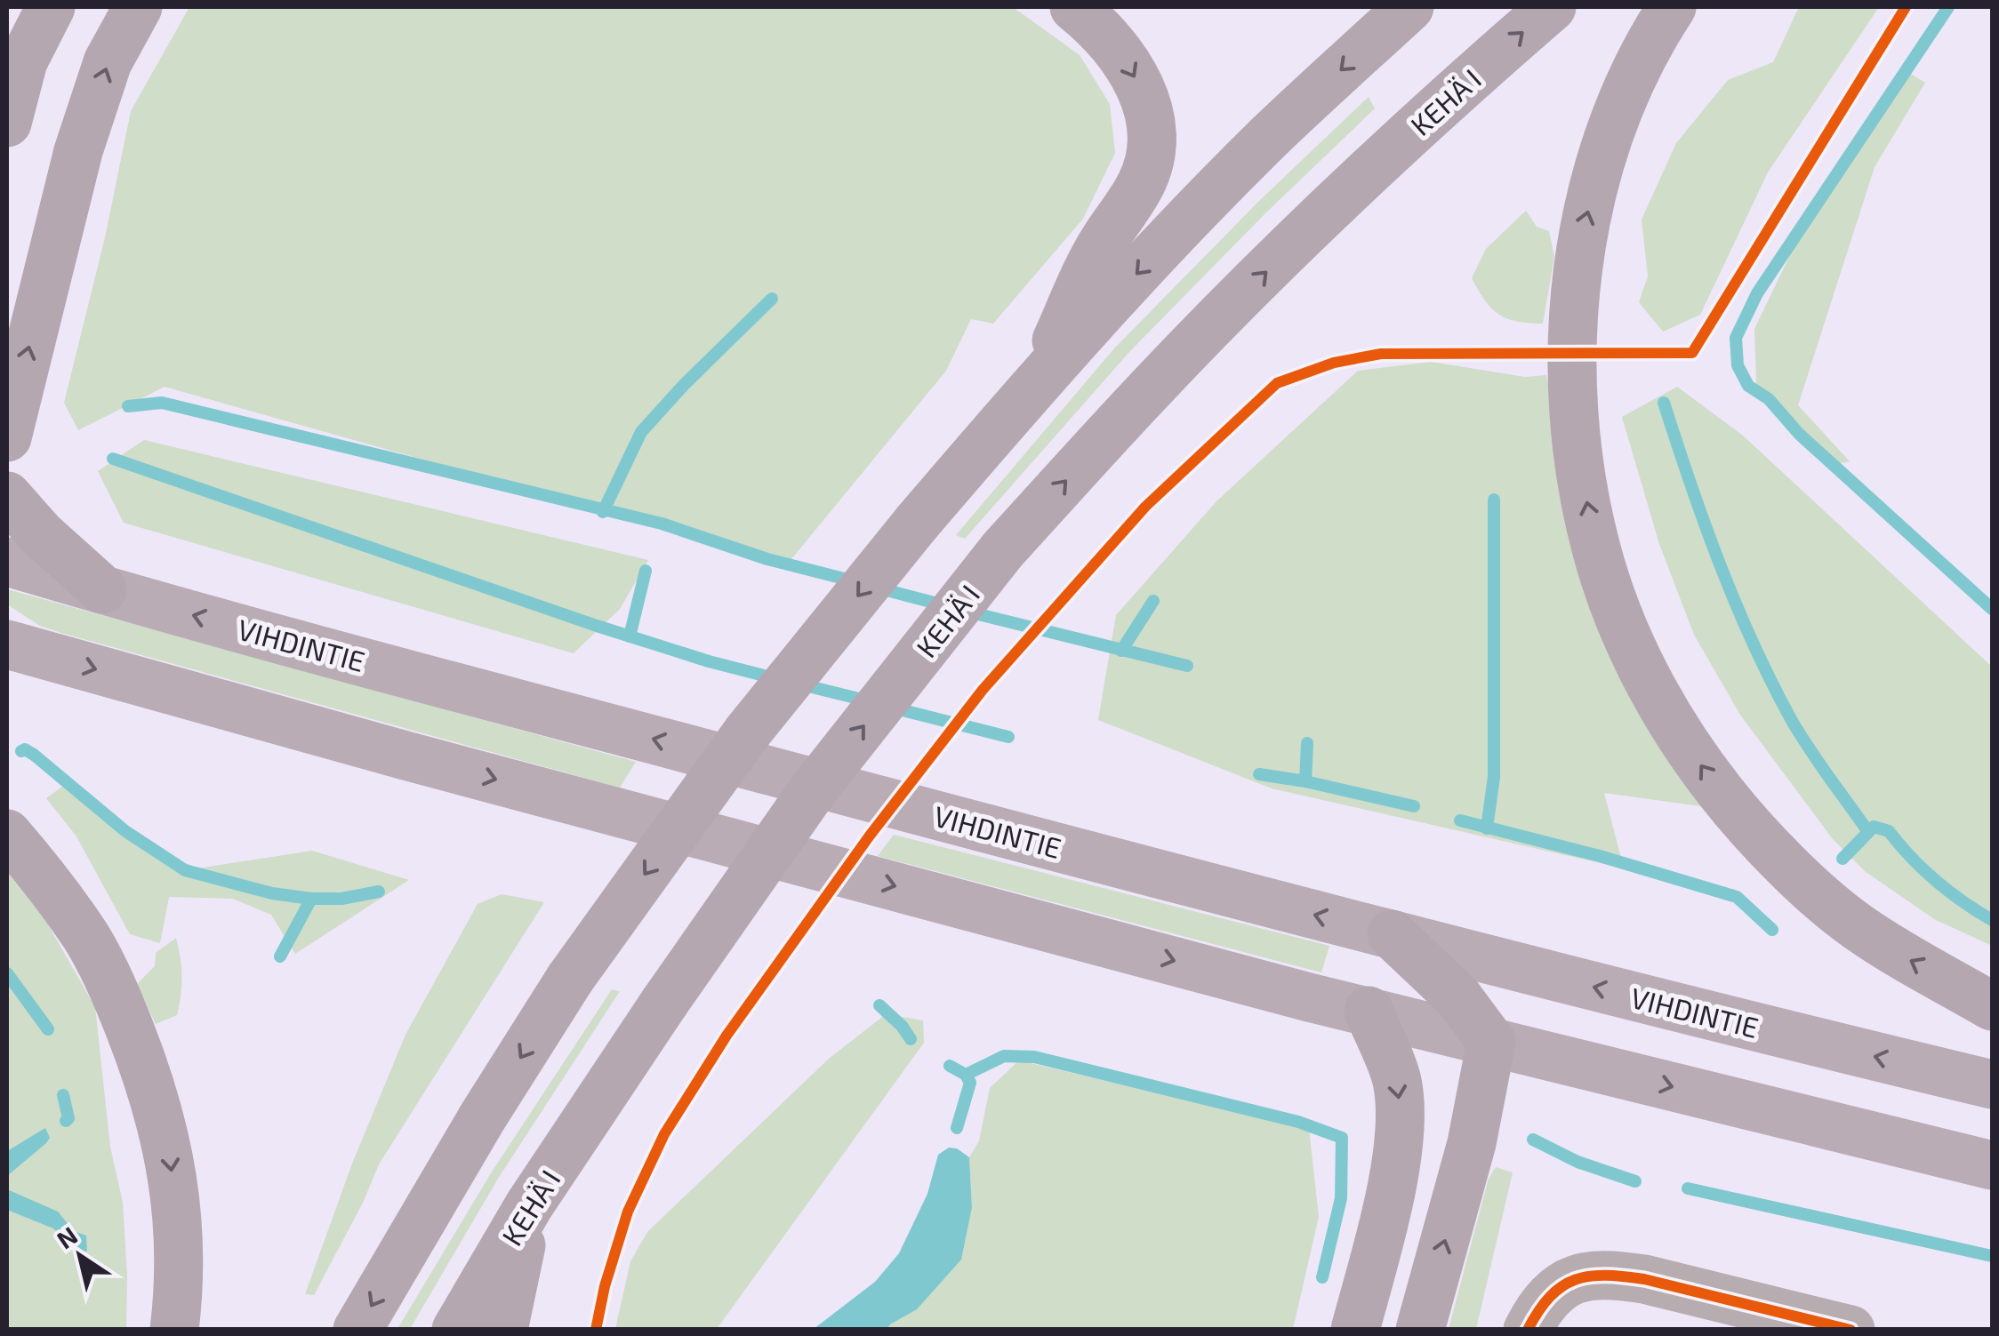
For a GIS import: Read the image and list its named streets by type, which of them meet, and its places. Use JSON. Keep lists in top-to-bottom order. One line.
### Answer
{"streets":{"highway":["KEHÄ I"],"main road":["VIHDINTIE"]},"north":"top left"}
